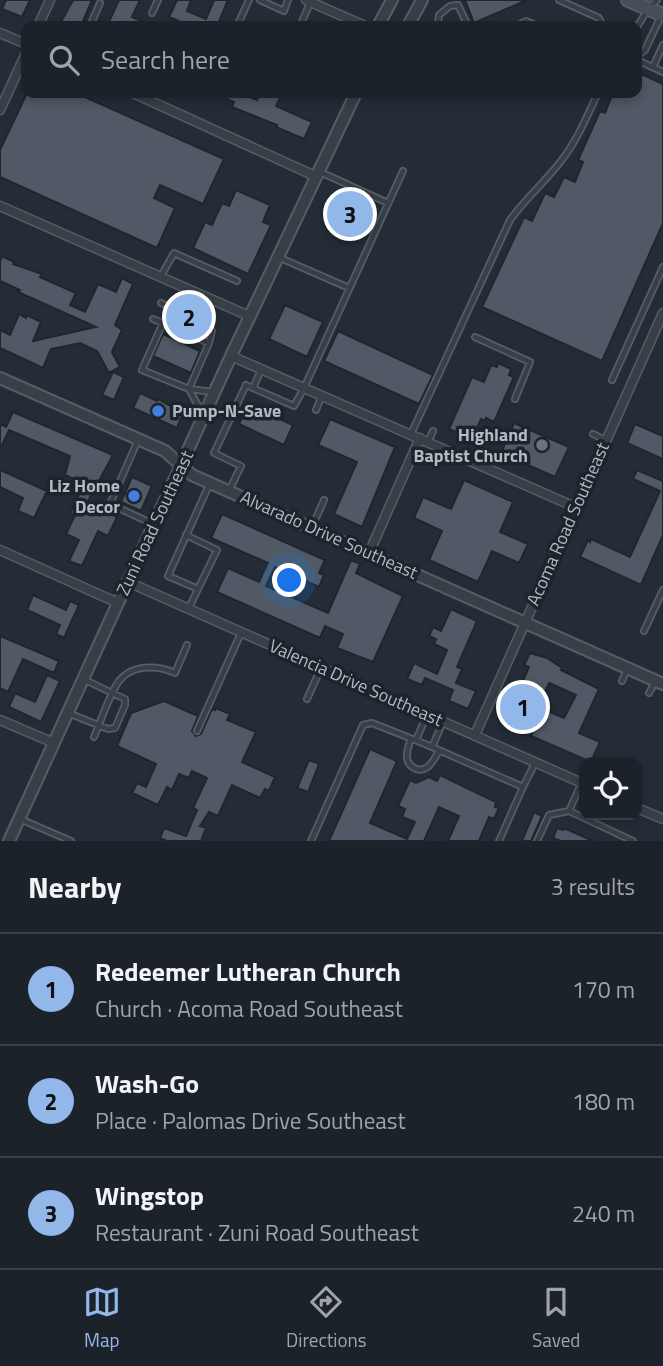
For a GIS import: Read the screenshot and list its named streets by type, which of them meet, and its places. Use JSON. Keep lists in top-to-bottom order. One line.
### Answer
{"streets":{"street":["Zuni Road Southeast","Acoma Road Southeast","Alvarado Drive Southeast","Valencia Drive Southeast"]},"crossings":[["Zuni Road Southeast","Alvarado Drive Southeast"],["Zuni Road Southeast","Valencia Drive Southeast"],["Acoma Road Southeast","Alvarado Drive Southeast"],["Acoma Road Southeast","Valencia Drive Southeast"]],"places":["Pump-N-Save","Highland Baptist Church","Liz Home Decor"],"page":{"search":"Search here","pins":["3","2","1"],"heading":["Nearby","3 results"],"list":[{"mark":"1","name":"Redeemer Lutheran Church","note":"Church · Acoma Road Southeast","value":"170 m"},{"mark":"2","name":"Wash-Go","note":"Place · Palomas Drive Southeast","value":"180 m"},{"mark":"3","name":"Wingstop","note":"Restaurant · Zuni Road Southeast","value":"240 m"}],"nav":["Map","Directions","Saved"]}}
